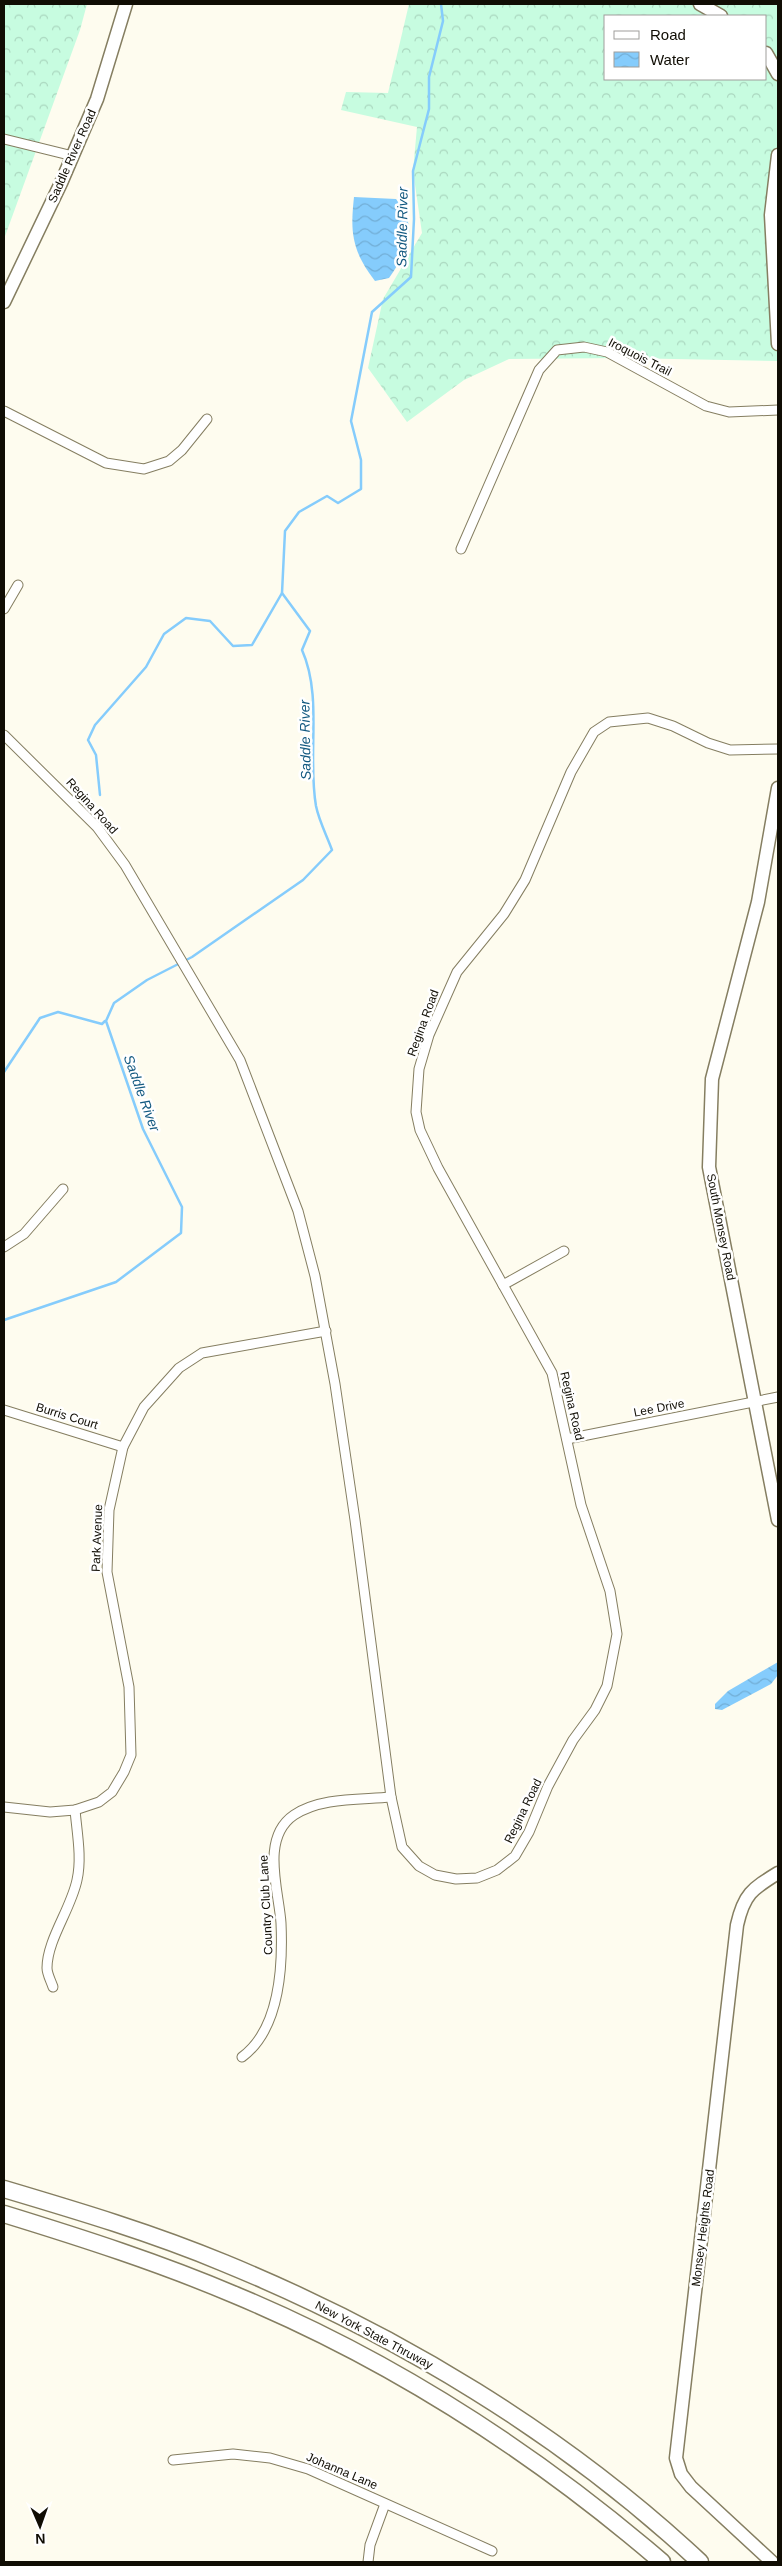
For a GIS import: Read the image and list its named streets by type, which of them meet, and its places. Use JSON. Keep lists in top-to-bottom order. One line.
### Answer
{"streets":{"highway":["New York State Thruway"],"street":["Saddle River Road","Iroquois Trail","Regina Road","South Monsey Road","Lee Drive","Burris Court","Park Avenue","Country Club Lane","Monsey Heights Road","Johanna Lane"]},"crossings":[["Regina Road","Lee Drive"],["Regina Road","Park Avenue"],["Regina Road","Country Club Lane"],["South Monsey Road","Lee Drive"],["Burris Court","Park Avenue"]],"water":["Saddle River"],"legend":["Road","Water"],"north":"bottom"}
